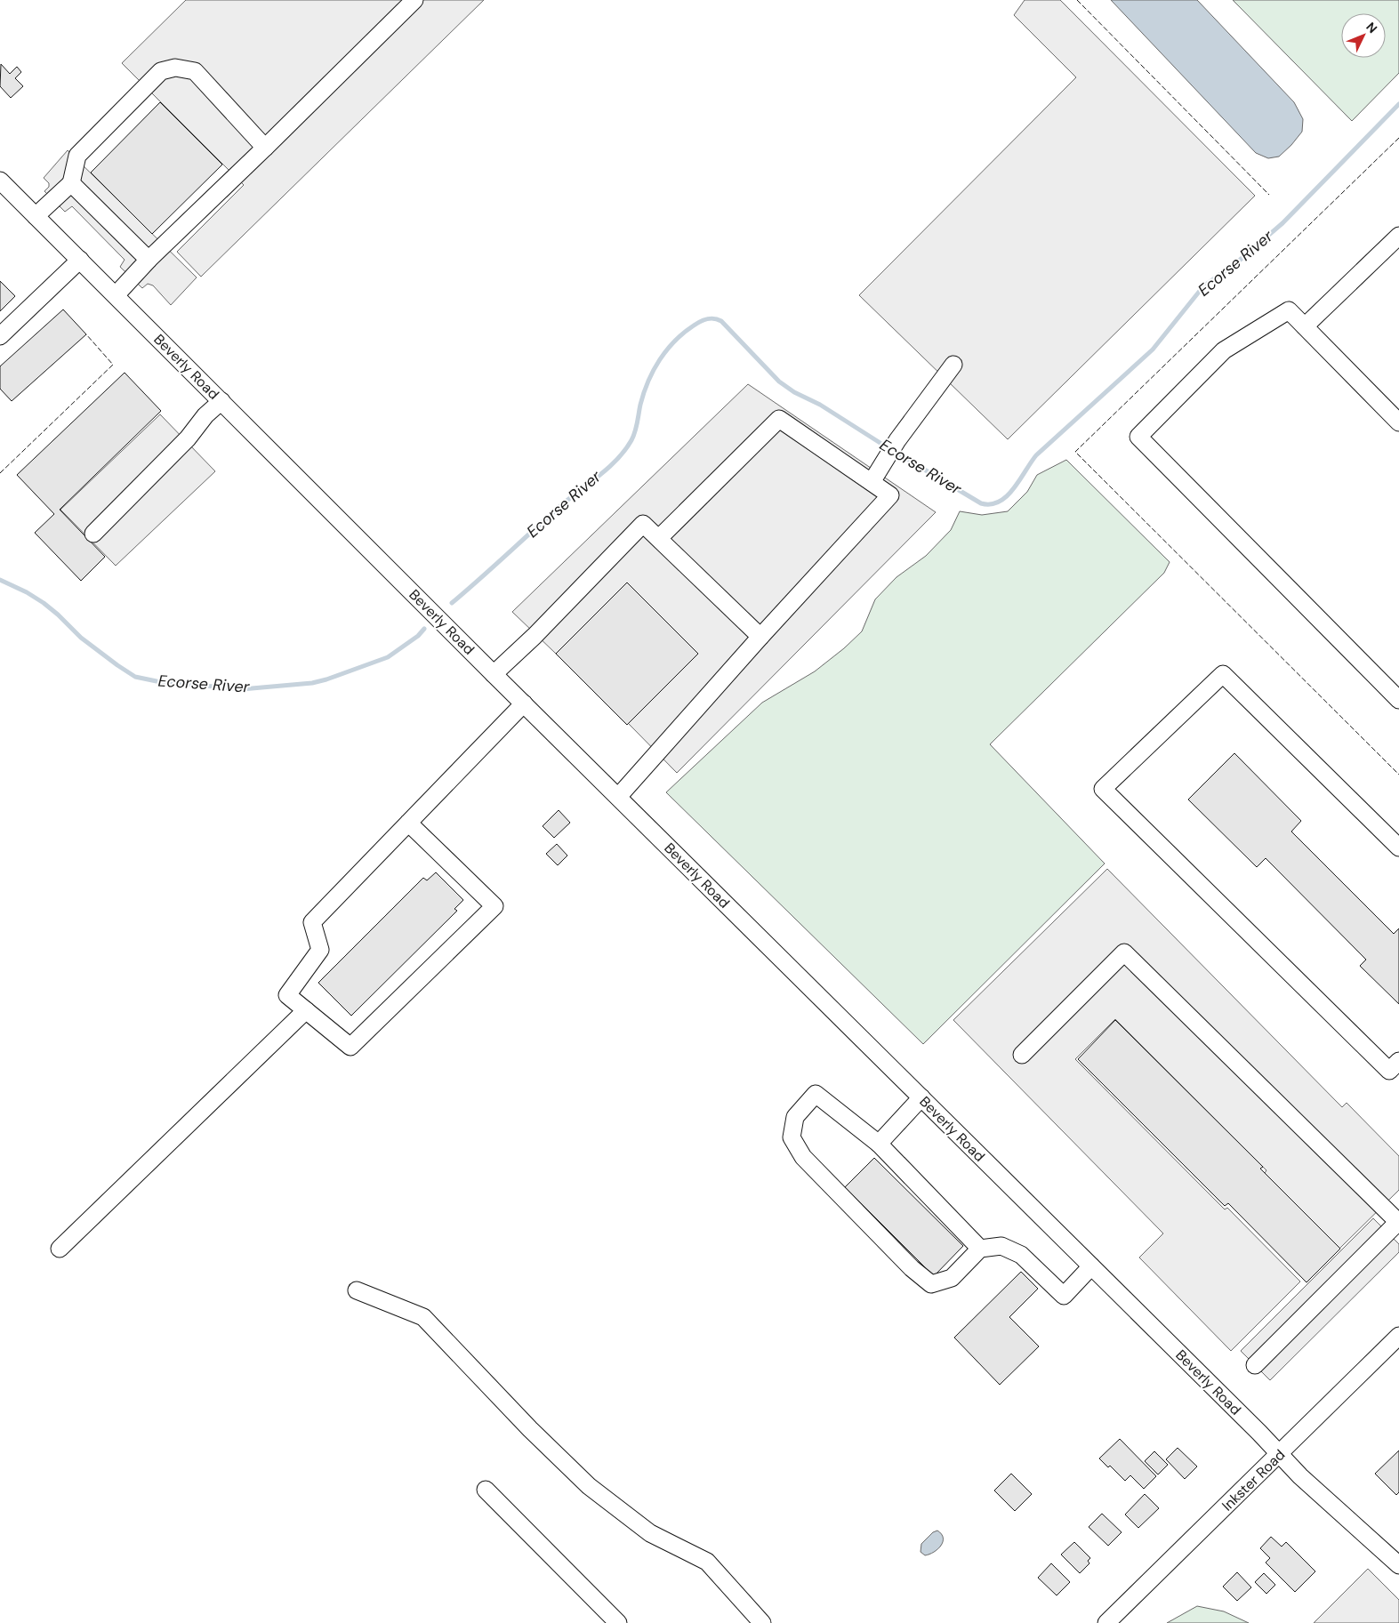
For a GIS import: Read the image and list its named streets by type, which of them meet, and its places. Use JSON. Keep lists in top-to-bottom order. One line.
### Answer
{"streets":{"street":["Beverly Road","Inkster Road"]},"crossings":[["Beverly Road","Inkster Road"]],"water":["Ecorse River"],"north":"top right"}
